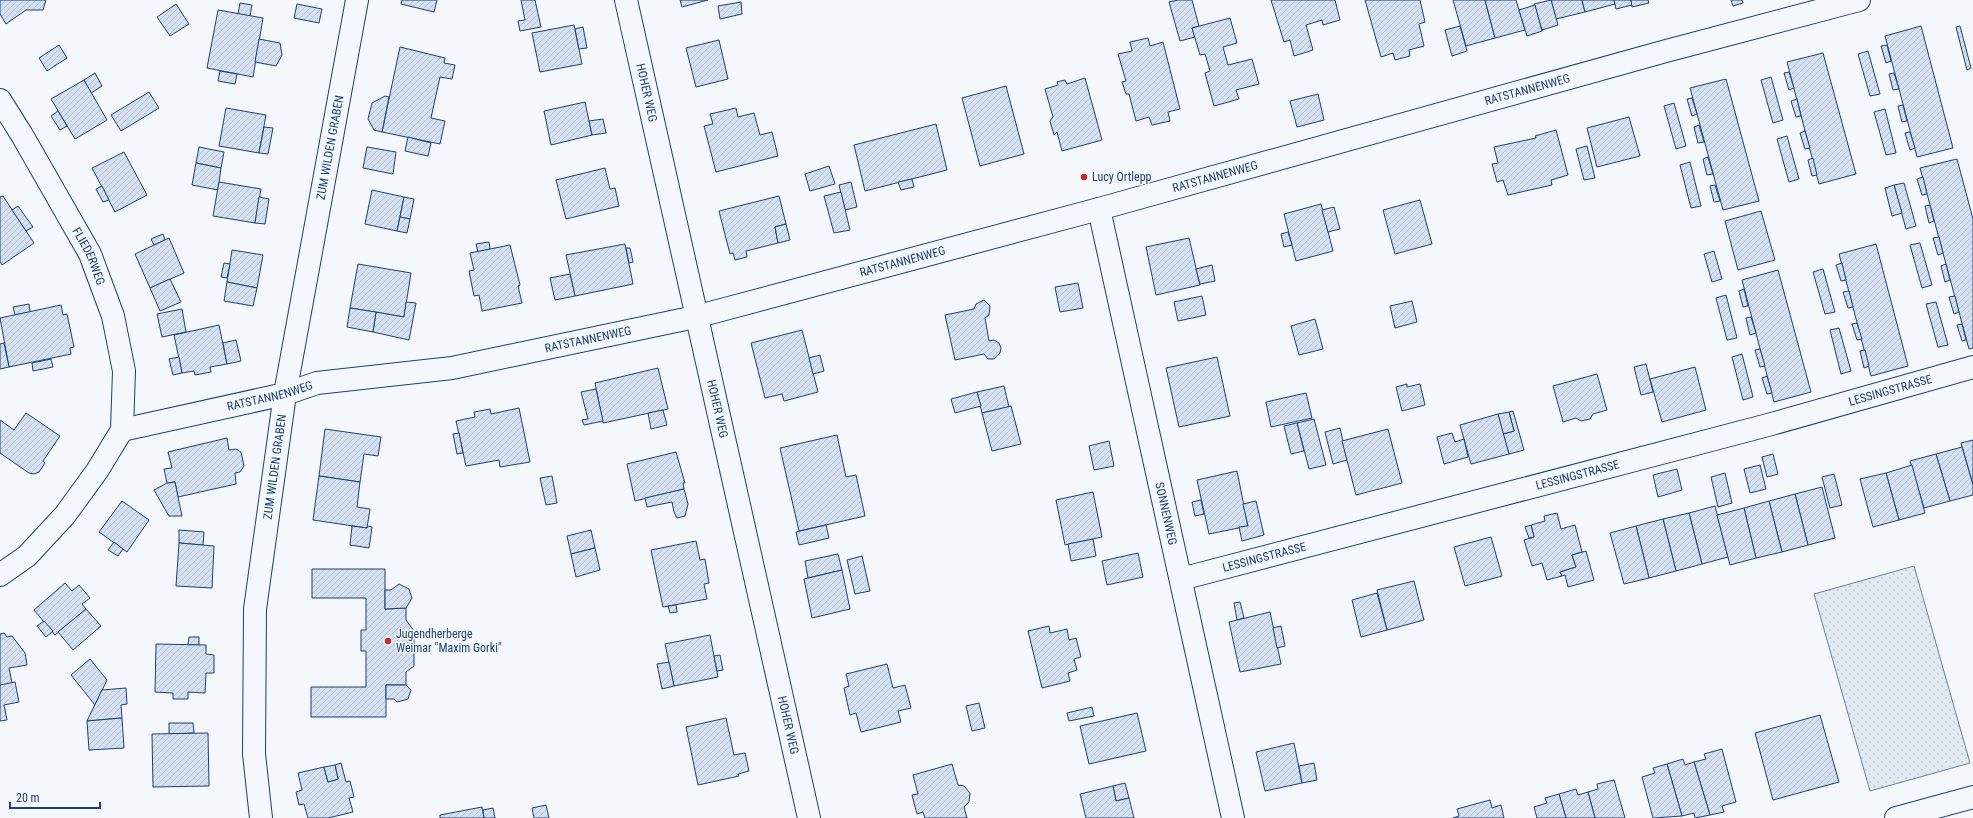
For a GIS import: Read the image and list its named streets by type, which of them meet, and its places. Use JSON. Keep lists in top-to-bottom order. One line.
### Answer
{"streets":{"street":["RATSTANNENWEG","HOHER WEG","ZUM WILDEN GRABEN","FLIEDERWEG","LESSINGSTRASSE","SONNENWEG"]},"crossings":[["RATSTANNENWEG","HOHER WEG"],["RATSTANNENWEG","ZUM WILDEN GRABEN"],["RATSTANNENWEG","FLIEDERWEG"],["RATSTANNENWEG","SONNENWEG"],["LESSINGSTRASSE","SONNENWEG"]],"places":["Lucy Ortlepp","Jugendherberge Weimar \"Maxim Gorki\""],"scale_bar":"20 m"}
